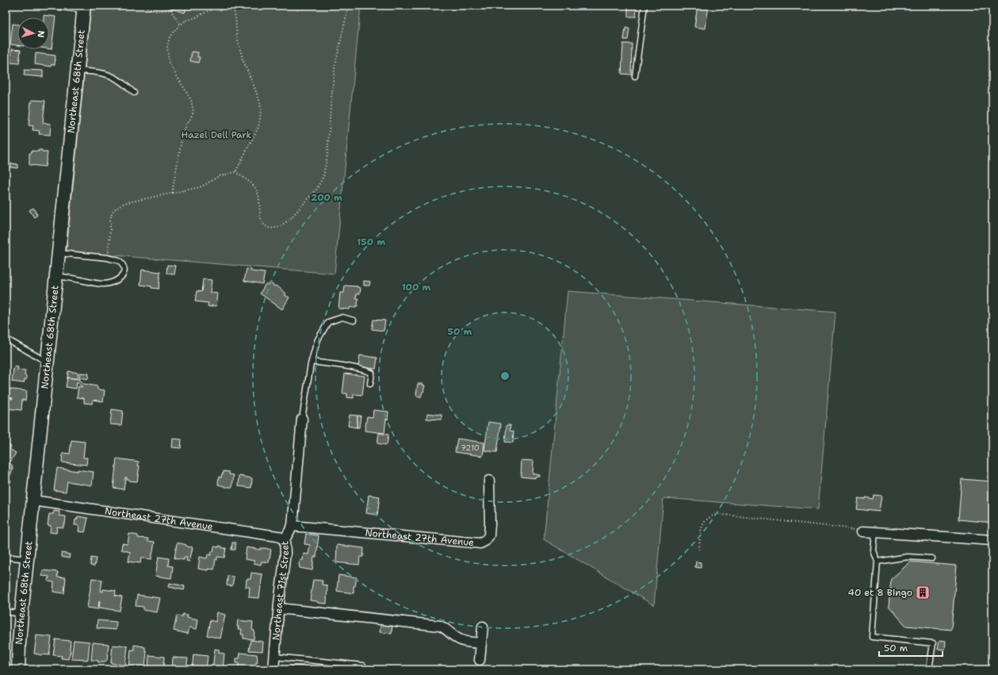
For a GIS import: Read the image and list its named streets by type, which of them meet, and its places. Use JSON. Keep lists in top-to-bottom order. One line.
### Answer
{"streets":{"street":["Northeast 68th Street","Northeast 27th Avenue","Northeast 71st Street"]},"crossings":[["Northeast 68th Street","Northeast 27th Avenue"],["Northeast 27th Avenue","Northeast 71st Street"]],"parks":["Hazel Dell Park"],"places":{"building":["40 et 8 Bingo"]},"house_numbers":["7210"],"scale_bar":"50 m","north":"right","rings":["200 m","150 m","100 m","50 m"]}
